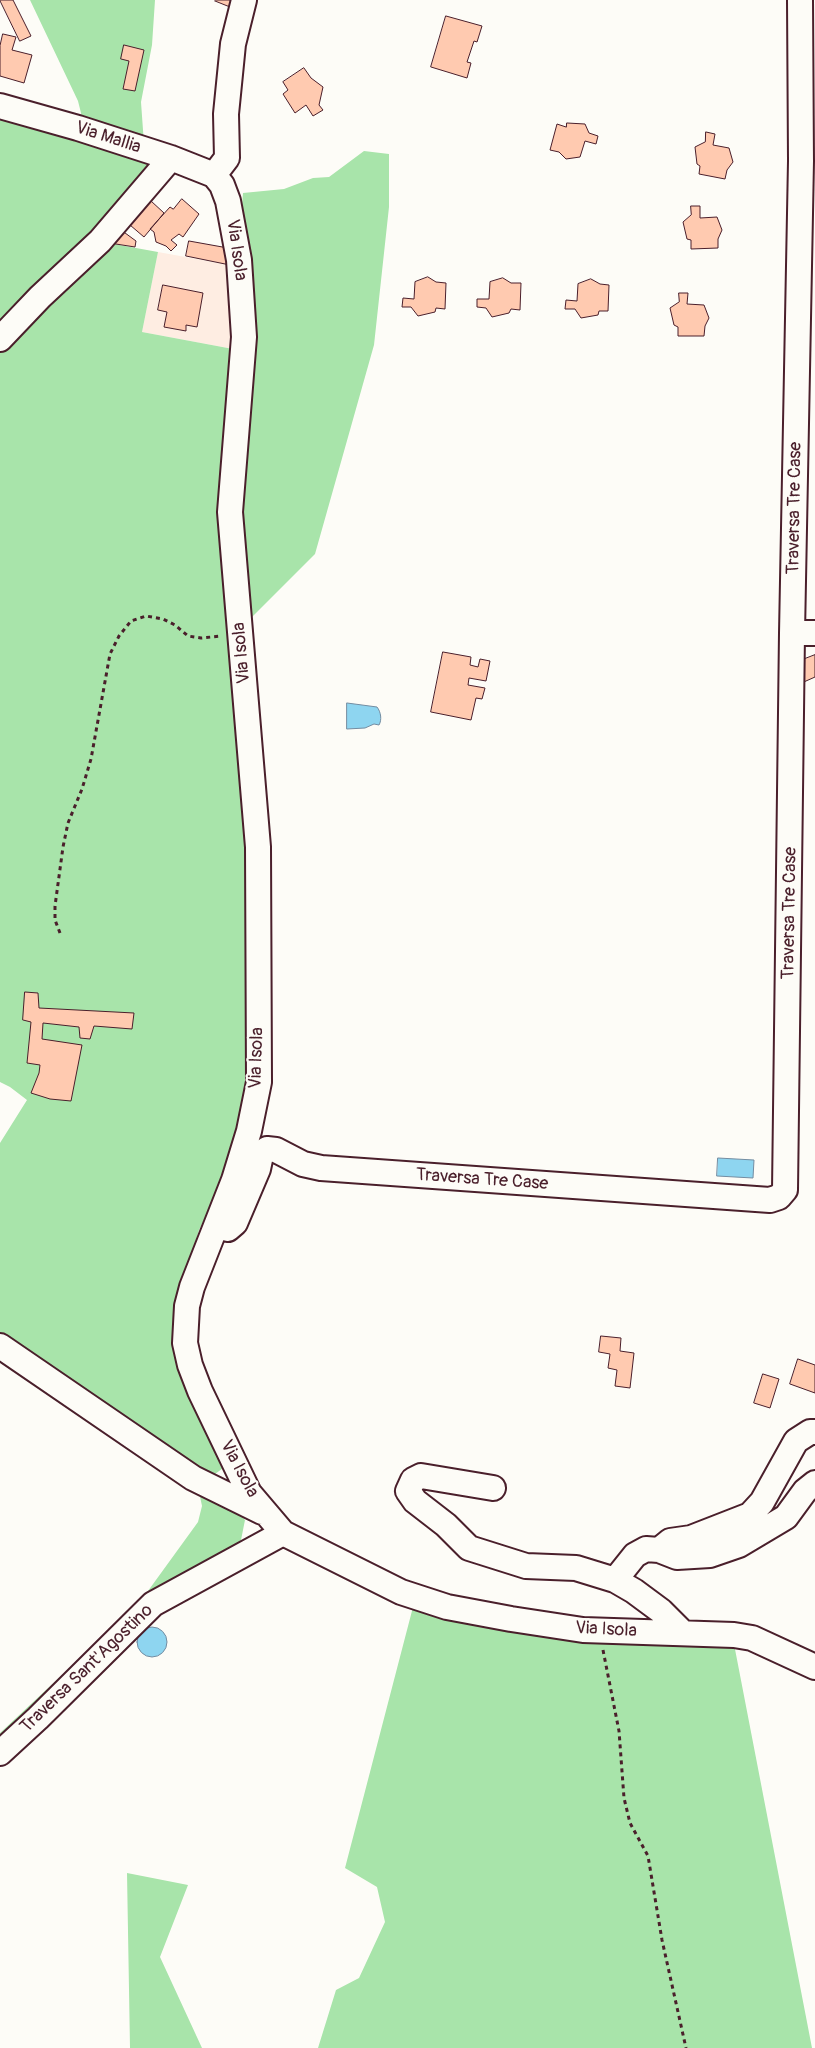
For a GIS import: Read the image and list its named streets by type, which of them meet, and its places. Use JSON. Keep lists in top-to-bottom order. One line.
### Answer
{"streets":{"street":["Via Mallia","Via Isola","Traversa Tre Case","Traversa Sant'Agostino"]},"crossings":[["Via Mallia","Via Isola"],["Via Isola","Traversa Tre Case"],["Via Isola","Traversa Sant'Agostino"]]}
